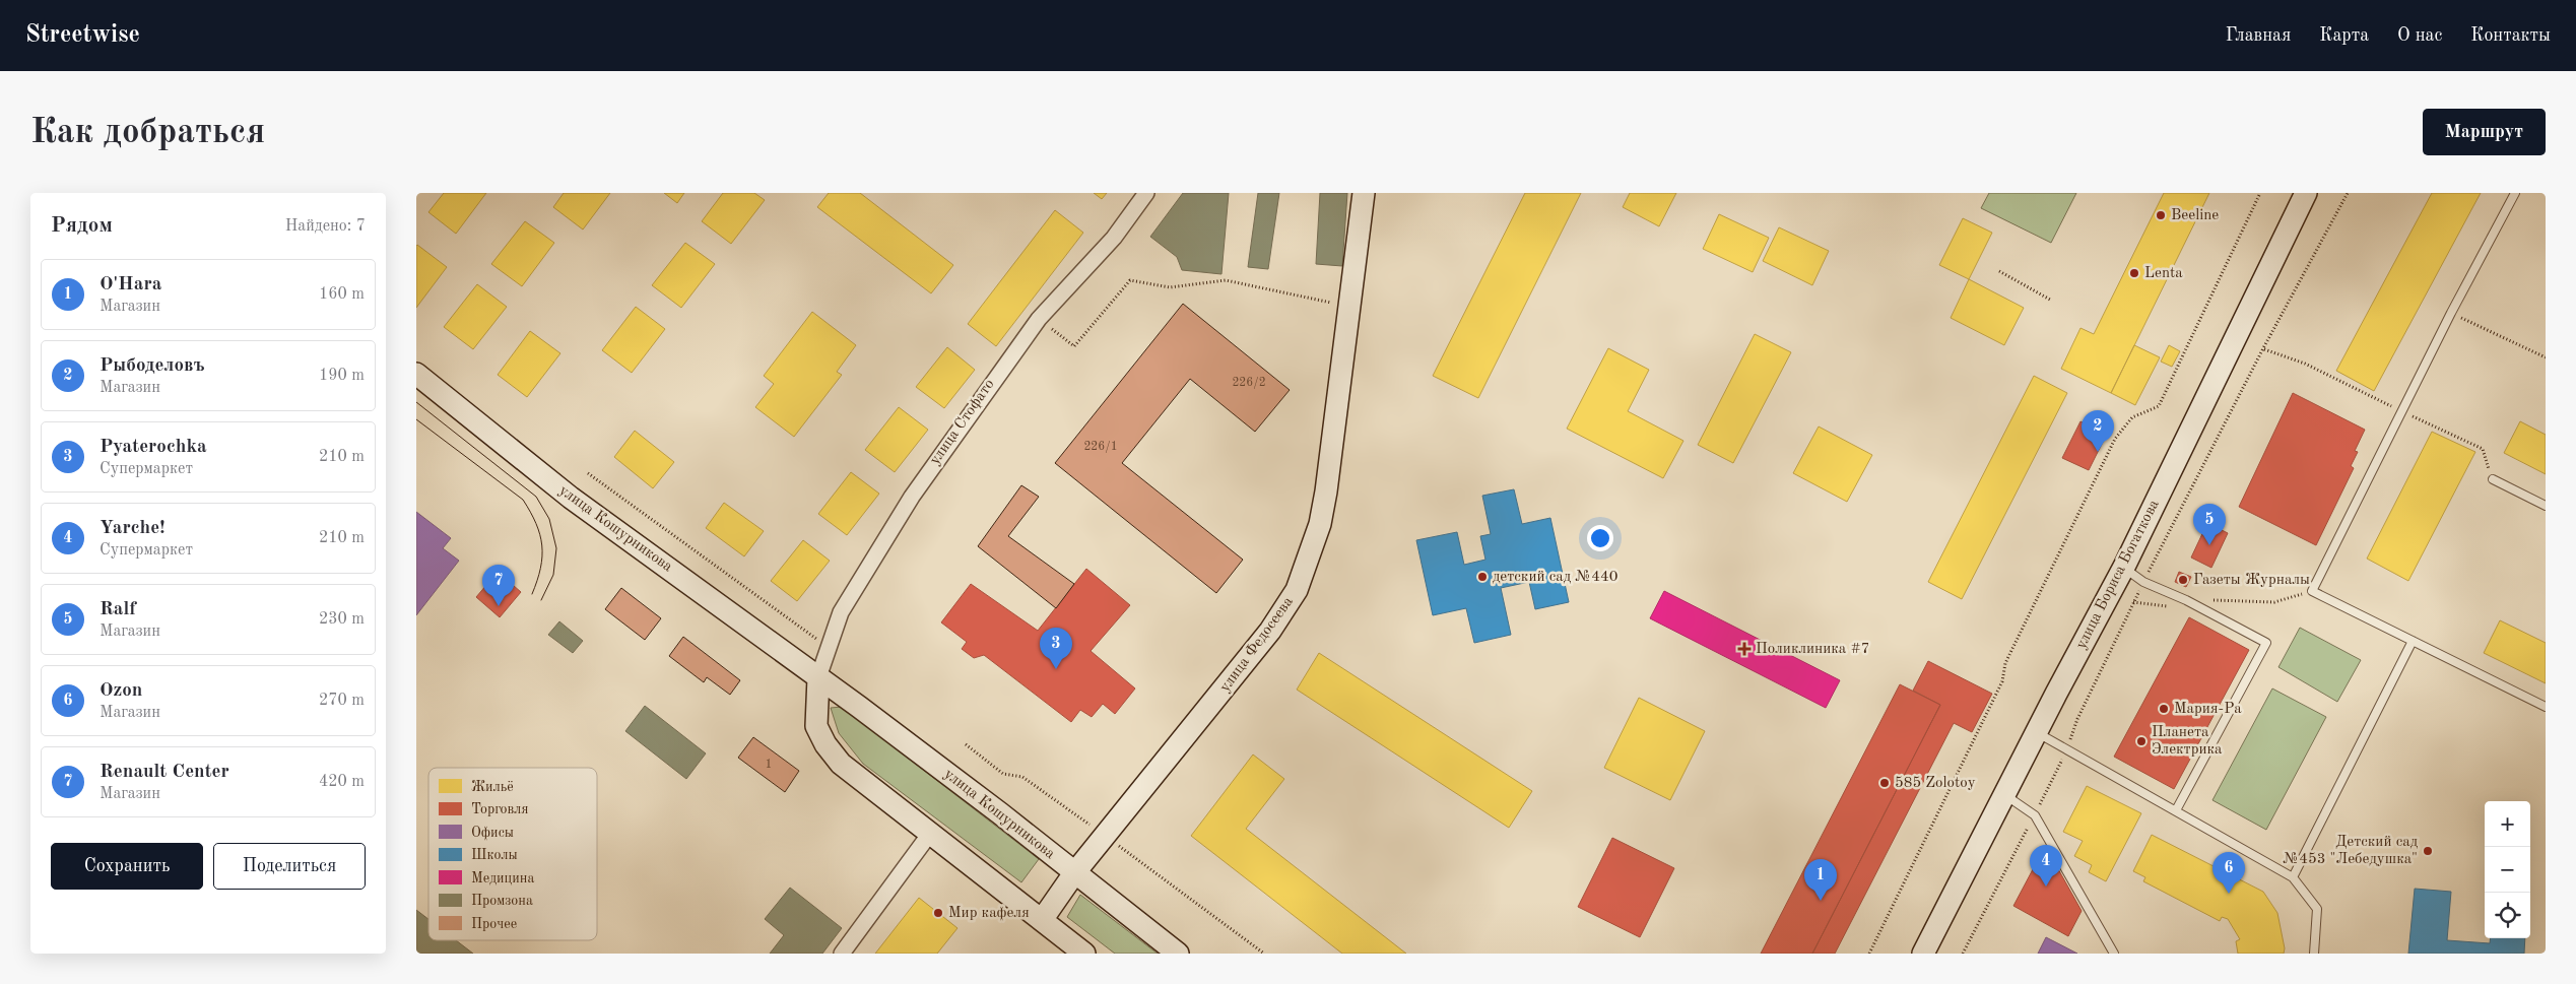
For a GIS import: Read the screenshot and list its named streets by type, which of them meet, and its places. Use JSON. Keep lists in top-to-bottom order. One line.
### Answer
{"streets":{"main road":["улица Кошурникова","улица Бориса Богаткова","улица Федосеева"],"street":["улица Стофато"]},"crossings":[["улица Стофато","улица Кошурникова"],["улица Кошурникова","улица Федосеева"]],"places":{"other":["Beeline","Lenta","детский сад №440","Газеты Журналы","Мария-Ра","Планета Электрика","585 Zolotoy","Детский сад №453 \"Лебедушка\"","Мир кафеля"],"health":["Поликлиника #7"]},"house_numbers":["226/2","226/1","1"],"legend":["Жильё","Торговля","Офисы","Школы","Медицина","Промзона","Прочее"],"page":{"header":"Streetwise","nav":["Главная","Карта","О нас","Контакты"],"buttons":["Маршрут",["Сохранить","Поделиться"]],"title":"Как добраться","heading":["Рядом","Найдено: 7"],"list":[{"mark":"1","name":"O'Hara","note":"Магазин","value":"160 m"},{"mark":"2","name":"Рыбоделовъ","note":"Магазин","value":"190 m"},{"mark":"3","name":"Pyaterochka","note":"Супермаркет","value":"210 m"},{"mark":"4","name":"Yarche!","note":"Супермаркет","value":"210 m"},{"mark":"5","name":"Ralf","note":"Магазин","value":"230 m"},{"mark":"6","name":"Ozon","note":"Магазин","value":"270 m"},{"mark":"7","name":"Renault Center","note":"Магазин","value":"420 m"}],"pins":["2","5","7","3","4","6","1"],"map_buttons":["+","−"]}}
